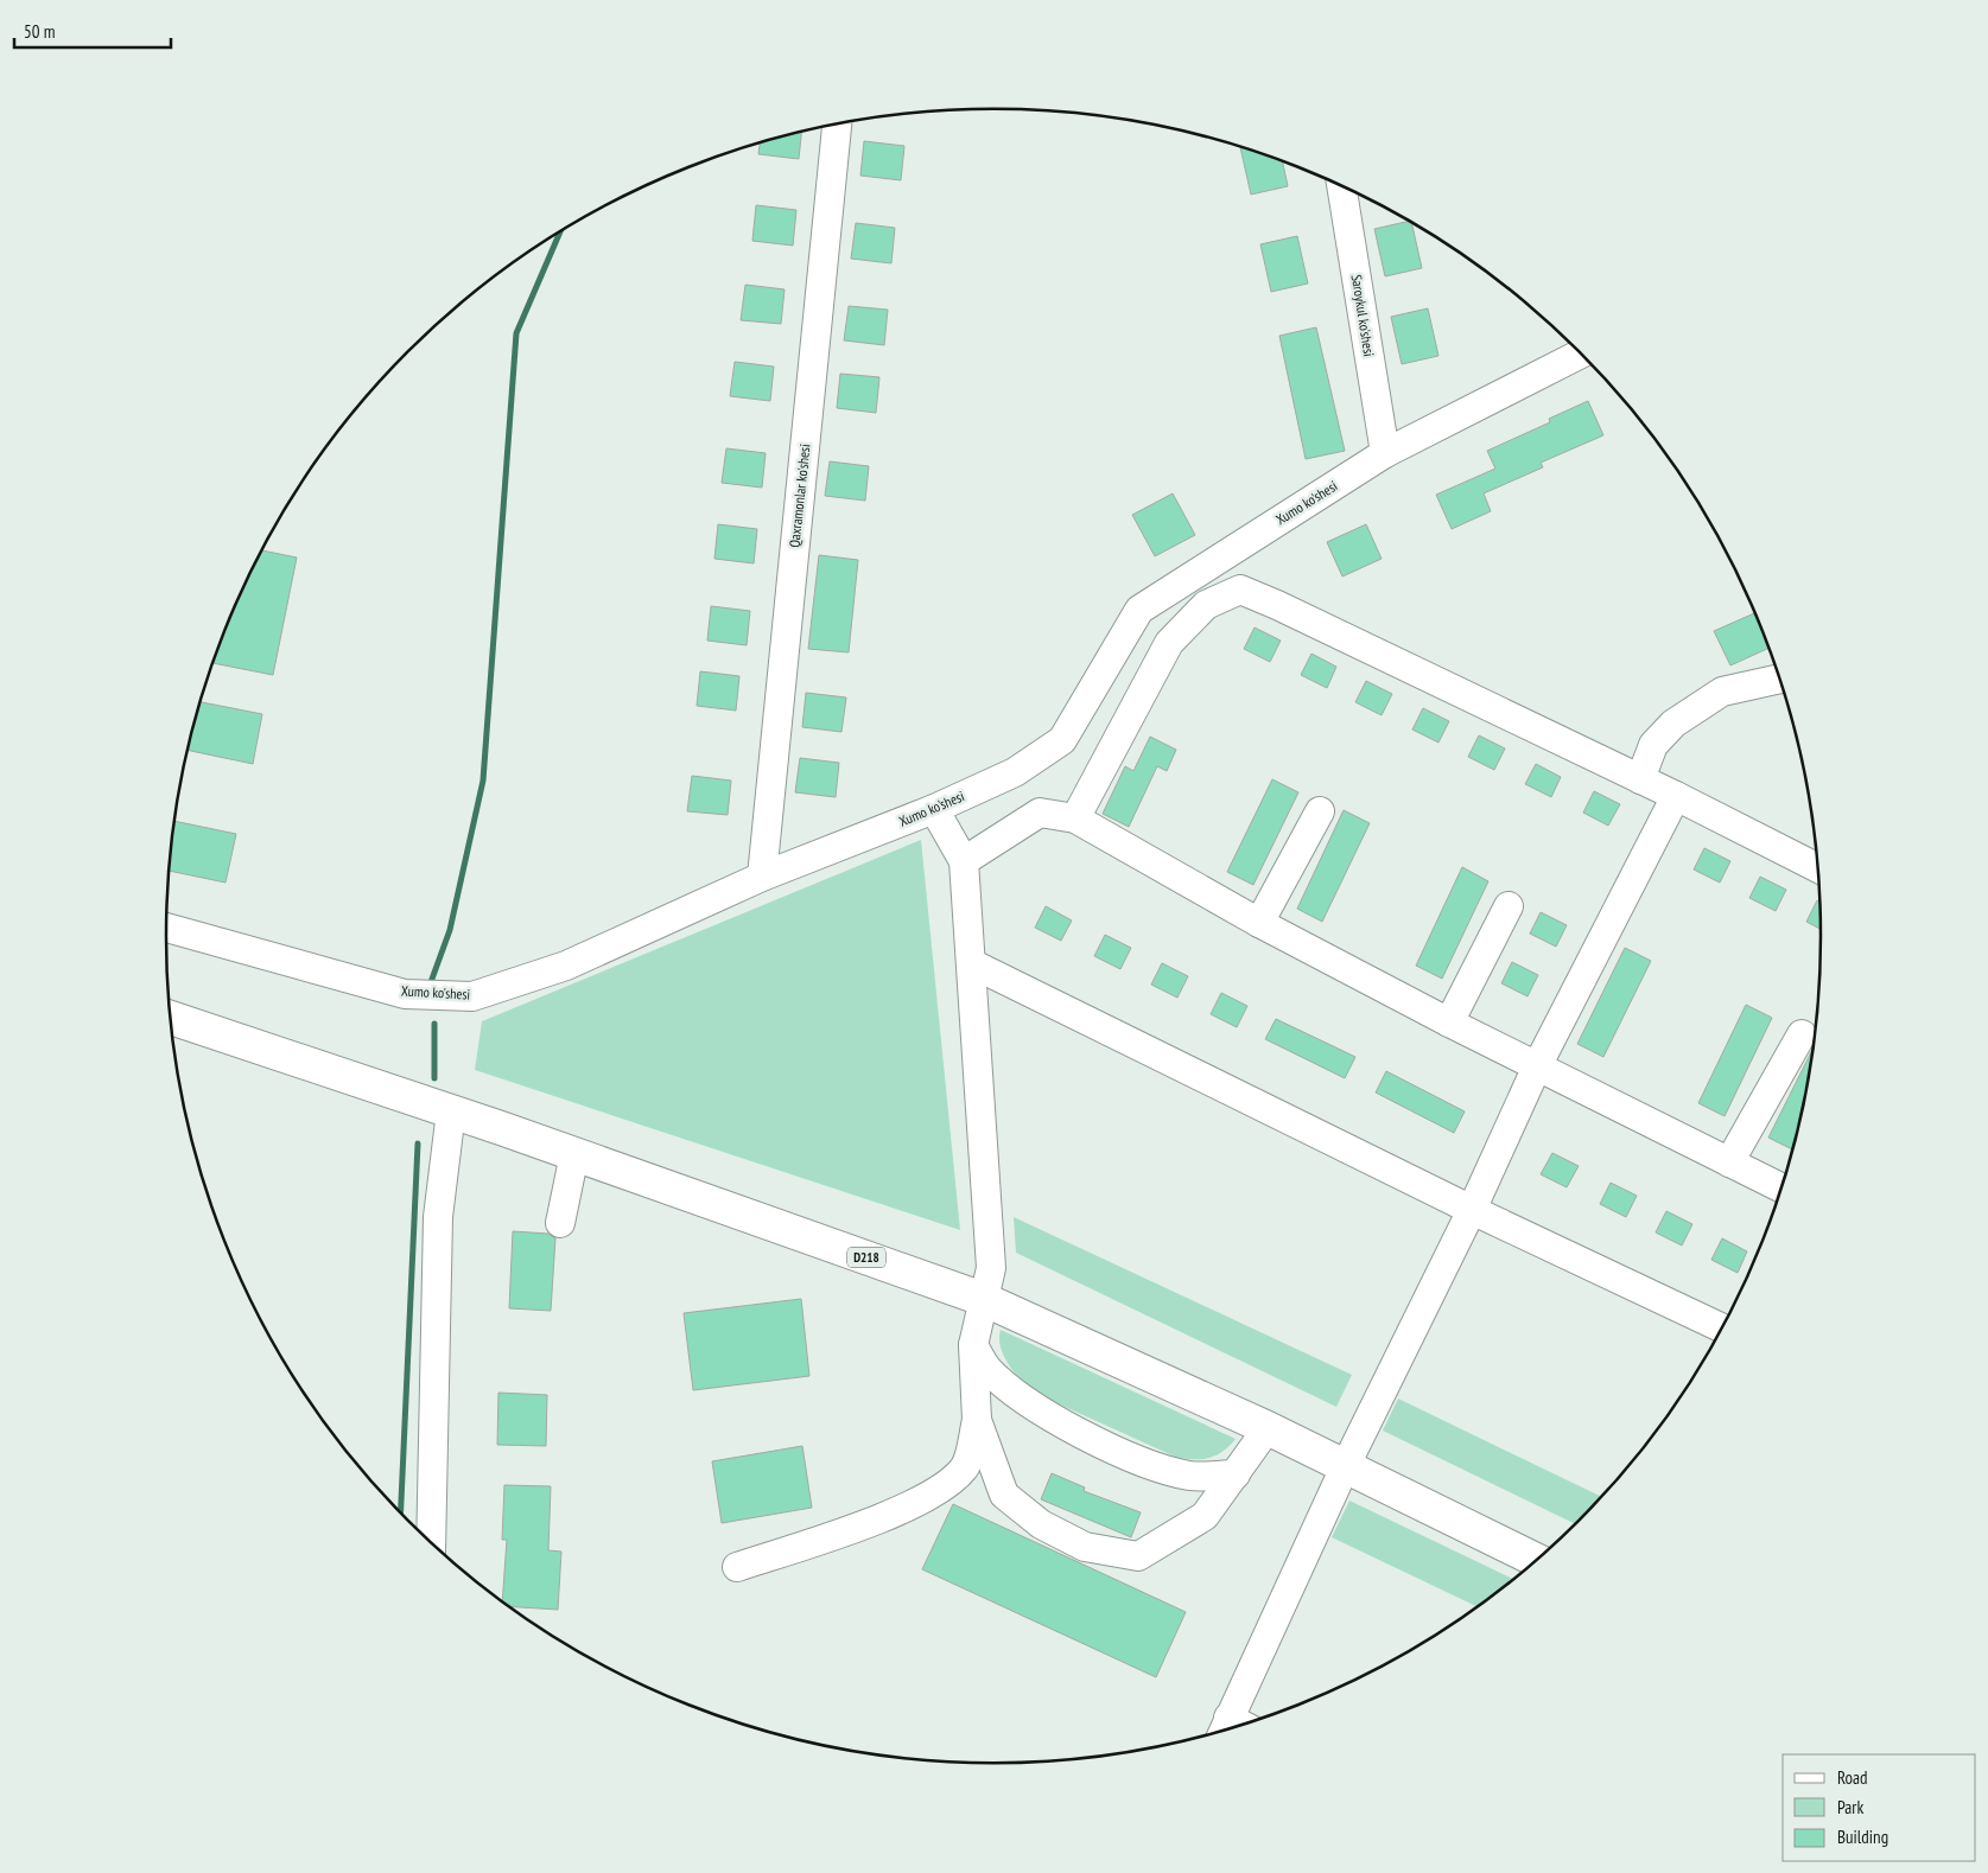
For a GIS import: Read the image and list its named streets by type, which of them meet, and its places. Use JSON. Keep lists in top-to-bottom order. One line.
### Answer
{"streets":{"main road":["D218"],"street":["Saroykul ko'shesi","Qaxramonlar ko'shesi","Xumo ko'shesi"]},"crossings":[["Saroykul ko'shesi","Xumo ko'shesi"],["Qaxramonlar ko'shesi","Xumo ko'shesi"]],"legend":["Road","Park","Building"],"scale_bar":"50 m"}
